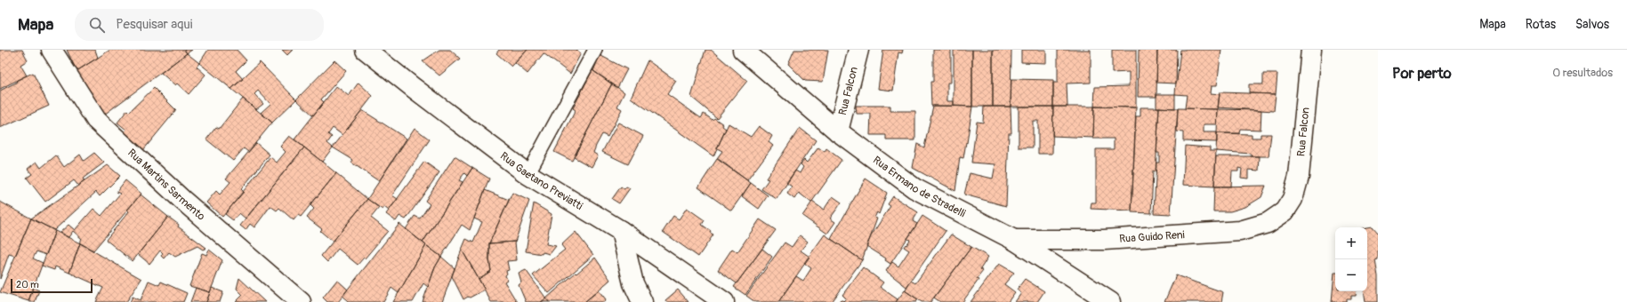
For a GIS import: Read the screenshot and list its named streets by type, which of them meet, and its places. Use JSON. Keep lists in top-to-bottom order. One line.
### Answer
{"streets":{"street":["Rua Falcon","Rua Gaetano Previatti","Rua Martins Sarmento","Rua Ermano de Stradelli","Rua Guido Reni"]},"crossings":[["Rua Falcon","Rua Ermano de Stradelli"],["Rua Falcon","Rua Guido Reni"],["Rua Ermano de Stradelli","Rua Guido Reni"]],"scale_bar":"20 m","page":{"header":"Mapa","search":"Pesquisar aqui","nav":["Mapa","Rotas","Salvos"],"heading":["Por perto","0 resultados"],"map_buttons":["+","−"],"scale":"20 m"}}
